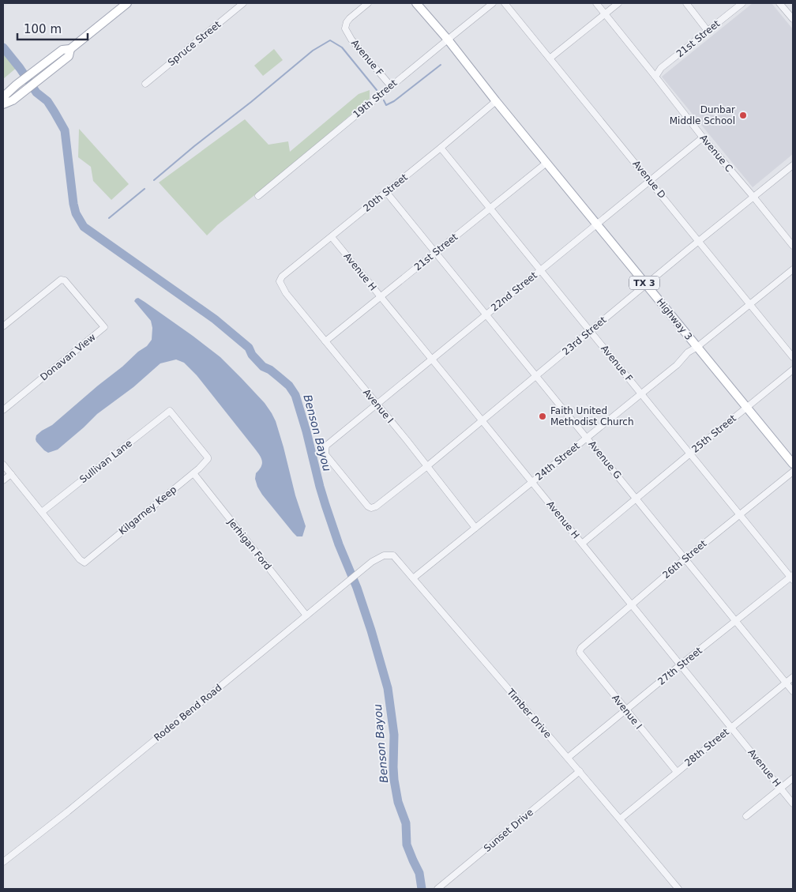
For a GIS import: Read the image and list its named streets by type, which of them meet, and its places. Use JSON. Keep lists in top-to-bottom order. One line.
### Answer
{"streets":{"main road":["TX 3","Highway 3"],"street":["21st Street","Spruce Street","Avenue F","19th Street","Avenue C","Avenue D","20th Street","Avenue H","22nd Street","23rd Street","Donavan View","Avenue I","25th Street","Avenue G","Sullivan Lane","24th Street","Kilgarney Keep","Jerhigan Ford","26th Street","27th Street","Rodeo Bend Road","Timber Drive","28th Street","Sunset Drive"]},"crossings":[["21st Street","Avenue F"],["21st Street","Avenue C"],["21st Street","Avenue H"],["21st Street","Highway 3"],["21st Street","Avenue I"],["21st Street","Avenue G"],["Avenue F","19th Street"],["Avenue F","20th Street"],["Avenue F","22nd Street"],["Avenue F","23rd Street"],["Avenue F","25th Street"],["Avenue F","24th Street"],["Avenue F","26th Street"],["Avenue F","27th Street"],["19th Street","TX 3"],["Avenue C","22nd Street"],["Avenue C","23rd Street"],["Avenue D","22nd Street"],["Avenue D","23rd Street"],["Avenue D","24th Street"],["20th Street","Avenue H"],["20th Street","TX 3"],["20th Street","Highway 3"],["20th Street","Avenue I"],["20th Street","Avenue G"],["Avenue H","22nd Street"],["Avenue H","23rd Street"],["Avenue H","25th Street"],["Avenue H","24th Street"],["Avenue H","26th Street"],["Avenue H","27th Street"],["Avenue H","28th Street"],["TX 3","Highway 3"],["22nd Street","Highway 3"],["22nd Street","23rd Street"],["22nd Street","Avenue I"],["22nd Street","Avenue G"],["Highway 3","23rd Street"],["Highway 3","25th Street"],["Highway 3","24th Street"],["23rd Street","Avenue I"],["23rd Street","Avenue G"],["Avenue I","24th Street"],["Avenue I","26th Street"],["Avenue I","27th Street"],["Avenue I","28th Street"],["25th Street","Avenue G"],["Avenue G","24th Street"],["Avenue G","26th Street"],["Avenue G","27th Street"],["Avenue G","28th Street"],["Sullivan Lane","Kilgarney Keep"],["24th Street","Timber Drive"],["Kilgarney Keep","Jerhigan Ford"],["Jerhigan Ford","Rodeo Bend Road"],["27th Street","Timber Drive"],["Rodeo Bend Road","Timber Drive"],["Timber Drive","28th Street"],["Timber Drive","Sunset Drive"]],"water":["Benson Bayou"],"places":["Dunbar Middle School","Faith United Methodist Church"],"scale_bar":"100 m"}
